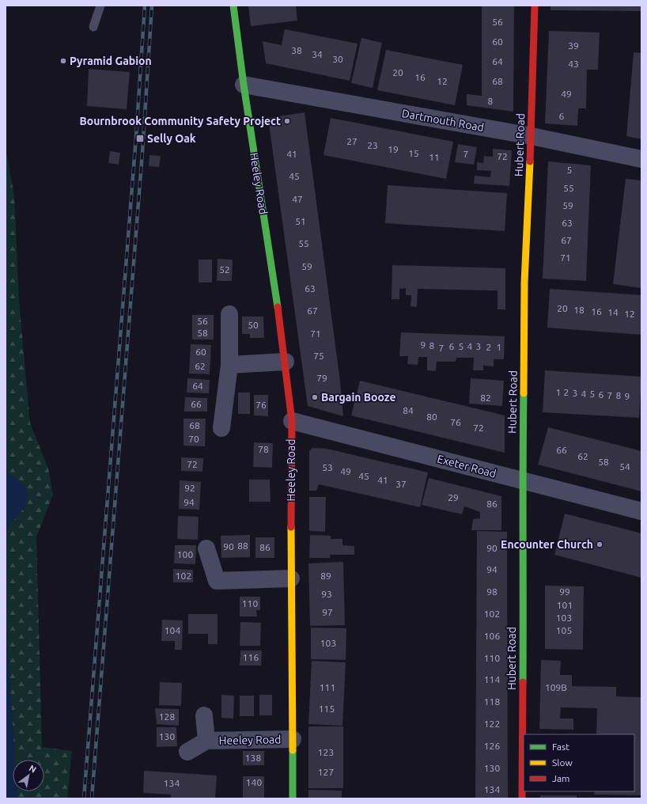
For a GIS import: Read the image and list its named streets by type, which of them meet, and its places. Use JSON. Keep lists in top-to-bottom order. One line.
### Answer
{"streets":{"street":["Dartmouth Road","Hubert Road","Heeley Road","Exeter Road"]},"crossings":[["Dartmouth Road","Hubert Road"],["Dartmouth Road","Heeley Road"],["Hubert Road","Exeter Road"],["Heeley Road","Exeter Road"]],"places":{"other":["Pyramid Gabion","Bournbrook Community Safety Project","Bargain Booze","Encounter Church"],"transit":["Selly Oak"]},"house_numbers":["56","60","39","38","34","30","64","43","20","16","12","68","49","8","6","27","23","19","15","41","7","72","11","5","45","55","47","59","51","63","67","55","71","59","52","63","20","18","67","16","14","12","56","50","58","71","9","8","6","5","4","3","2","1","7","60","75","62","79","64","1","2","3","4","5","6","7","8","9","82","66","76","84","80","76","68","72","70","78","66","62","58","72","54","53","49","45","41","37","92","29","94","86","88","90","86","90","100","94","102","89","98","99","93","110","101","97","102","103","104","105","106","103","116","110","114","111","109B","118","115","128","122","130","126","123","138","130","127","140","134","134"],"legend":["Fast","Slow","Jam"],"north":"top right"}
